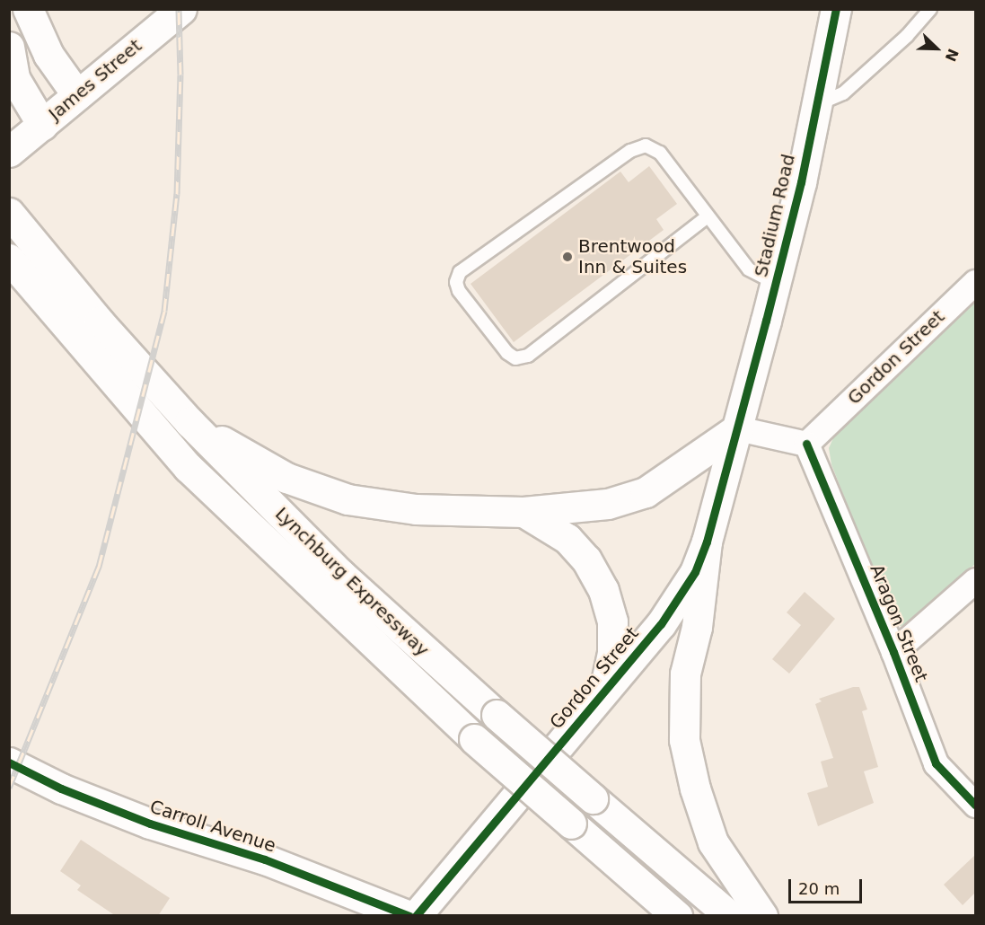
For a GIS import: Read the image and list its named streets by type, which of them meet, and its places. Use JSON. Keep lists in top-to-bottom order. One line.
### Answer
{"streets":{"main road":["James Street","Stadium Road","Gordon Street","Lynchburg Expressway","Carroll Avenue"],"street":["Aragon Street"]},"crossings":[["Stadium Road","Gordon Street"],["Gordon Street","Aragon Street"]],"places":["Brentwood Inn & Suites"],"scale_bar":"20 m","north":"bottom right"}
